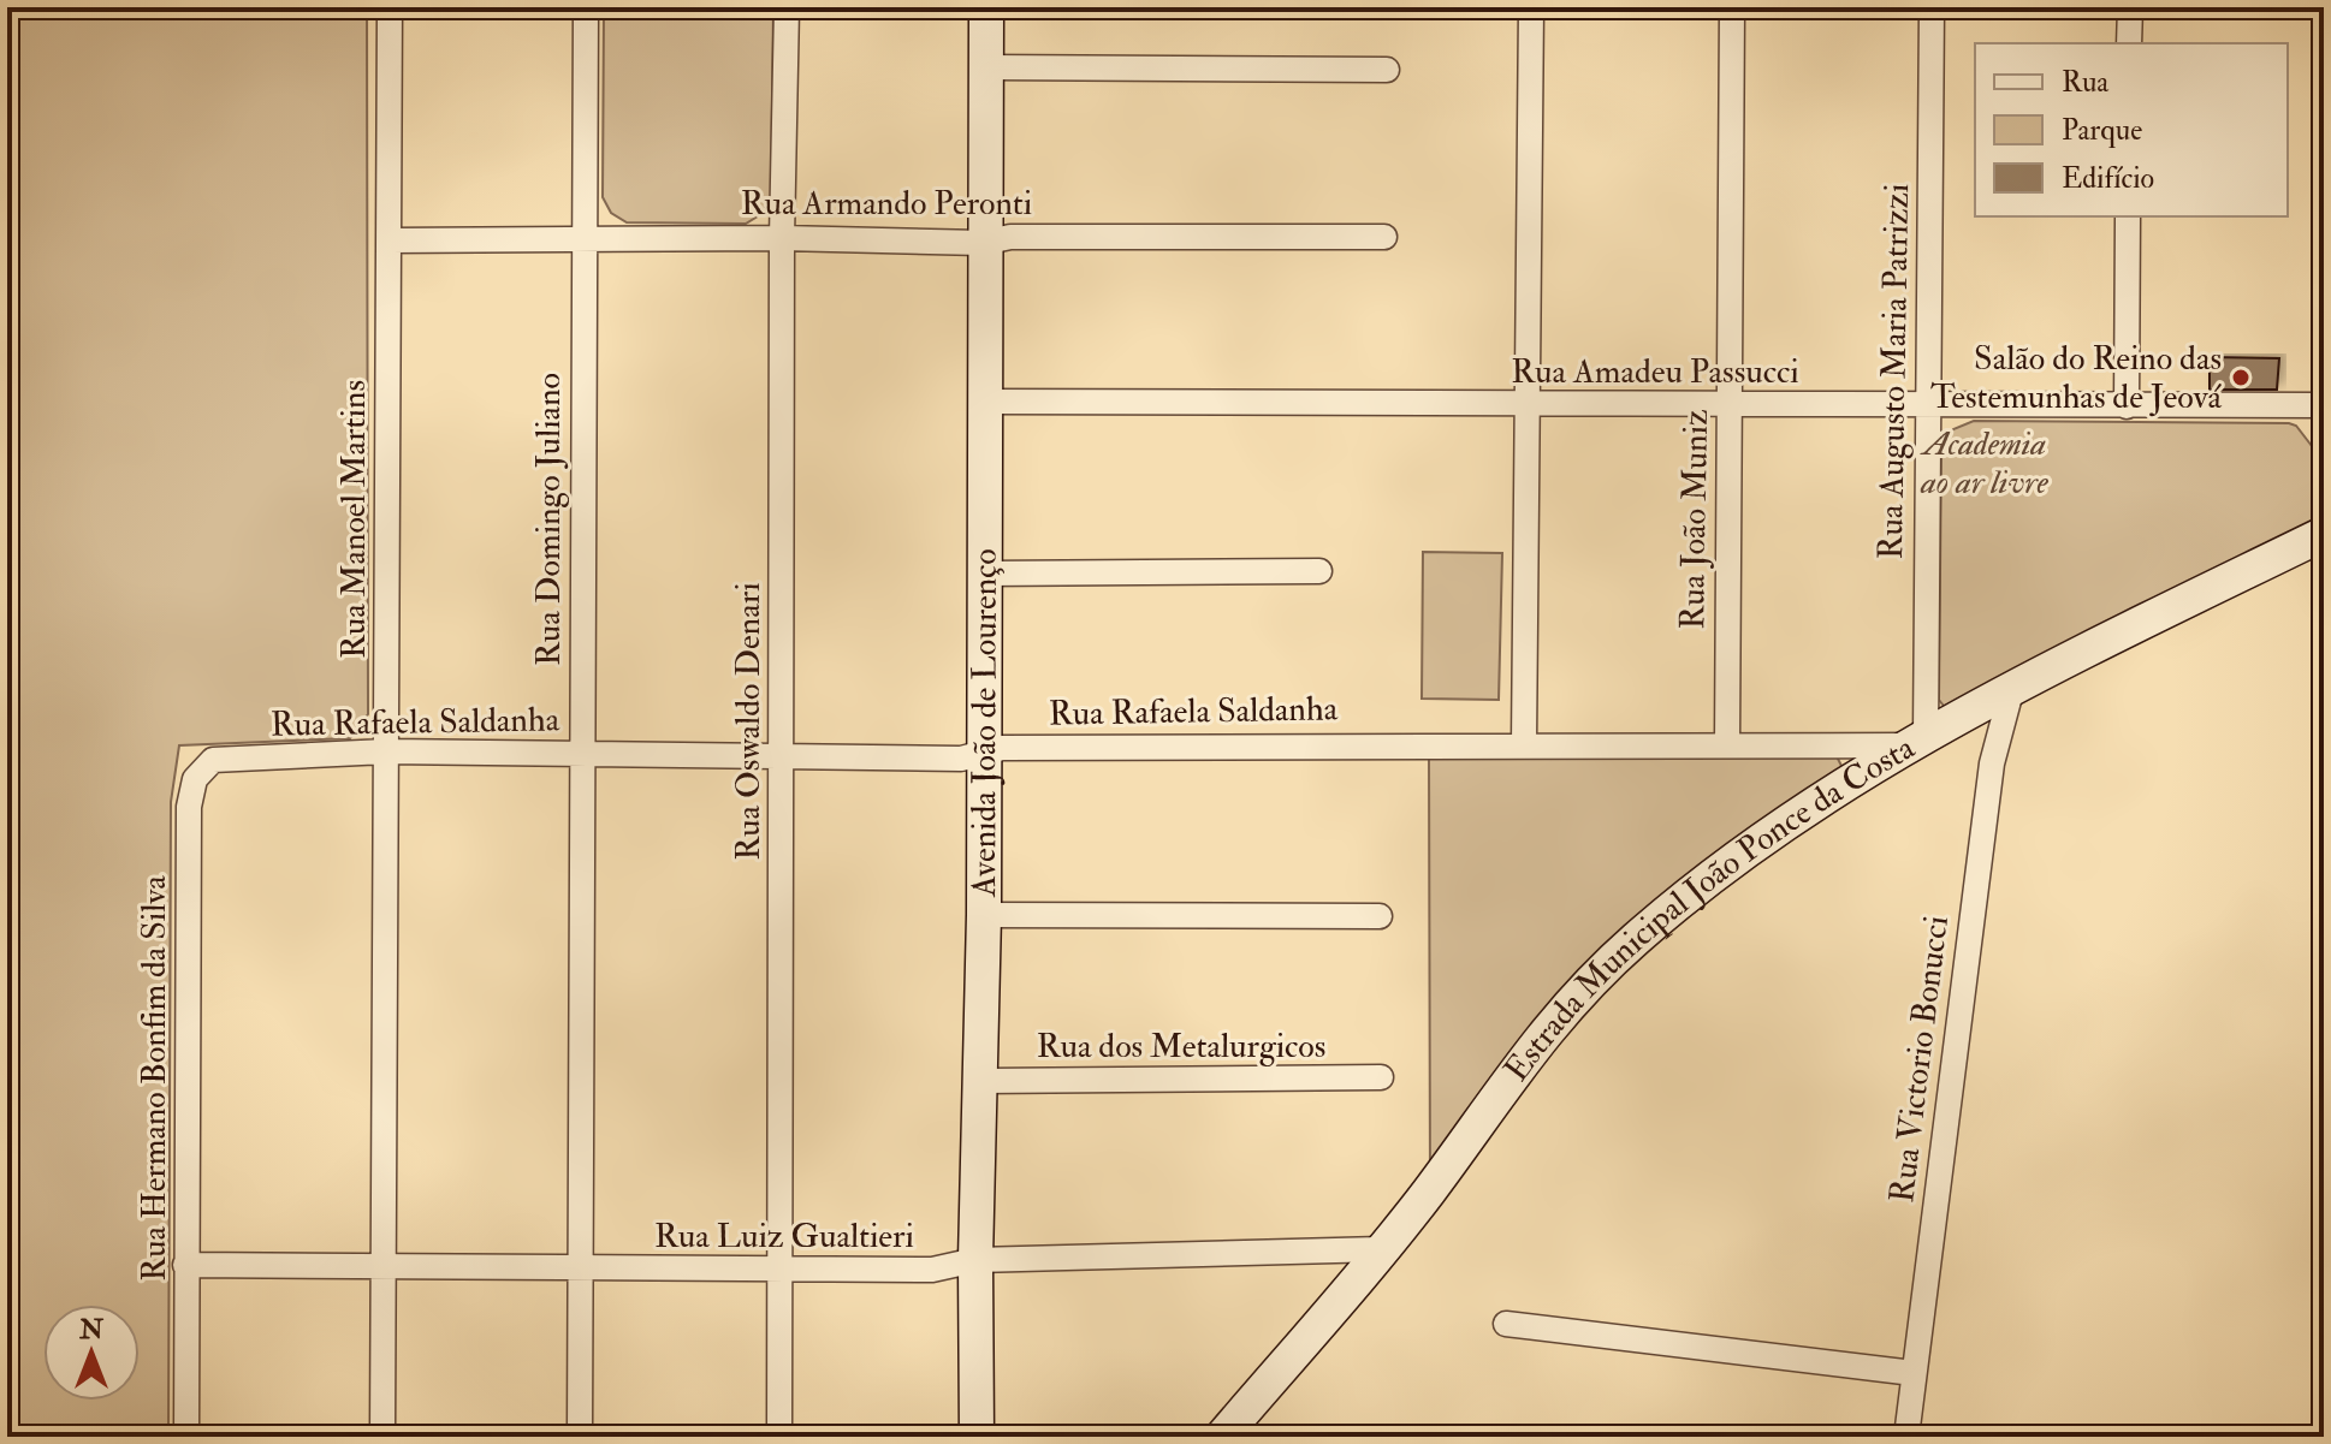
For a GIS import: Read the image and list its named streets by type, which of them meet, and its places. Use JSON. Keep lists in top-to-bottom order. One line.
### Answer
{"streets":{"street":["Rua Armando Peronti","Rua Amadeu Passucci","Rua Augusto Maria Patrizzi","Rua Manoel Martins","Rua Domingo Juliano","Rua João Muniz","Rua Rafaela Saldanha","Rua Oswaldo Denari","Avenida João de Lourenço","Estrada Municipal João Ponce da Costa","Rua dos Metalurgicos","Rua Victorio Bonucci","Rua Hermano Bonfim da Silva","Rua Luiz Gualtieri"]},"crossings":[["Rua Armando Peronti","Rua Manoel Martins"],["Rua Armando Peronti","Rua Domingo Juliano"],["Rua Armando Peronti","Rua Oswaldo Denari"],["Rua Armando Peronti","Avenida João de Lourenço"],["Rua Amadeu Passucci","Rua Augusto Maria Patrizzi"],["Rua Amadeu Passucci","Rua João Muniz"],["Rua Amadeu Passucci","Avenida João de Lourenço"],["Rua Augusto Maria Patrizzi","Rua Rafaela Saldanha"],["Rua Augusto Maria Patrizzi","Estrada Municipal João Ponce da Costa"],["Rua Manoel Martins","Rua Rafaela Saldanha"],["Rua Manoel Martins","Rua Luiz Gualtieri"],["Rua Domingo Juliano","Rua Rafaela Saldanha"],["Rua Domingo Juliano","Rua Luiz Gualtieri"],["Rua João Muniz","Rua Rafaela Saldanha"],["Rua Rafaela Saldanha","Rua Oswaldo Denari"],["Rua Rafaela Saldanha","Avenida João de Lourenço"],["Rua Rafaela Saldanha","Estrada Municipal João Ponce da Costa"],["Rua Rafaela Saldanha","Rua Hermano Bonfim da Silva"],["Rua Oswaldo Denari","Rua Luiz Gualtieri"],["Avenida João de Lourenço","Rua dos Metalurgicos"],["Avenida João de Lourenço","Rua Luiz Gualtieri"],["Estrada Municipal João Ponce da Costa","Rua Victorio Bonucci"],["Estrada Municipal João Ponce da Costa","Rua Luiz Gualtieri"],["Rua Hermano Bonfim da Silva","Rua Luiz Gualtieri"]],"parks":["Academia ao ar livre"],"places":["Salão do Reino das Testemunhas de Jeová"],"legend":["Rua","Parque","Edifício"],"north":"top"}
